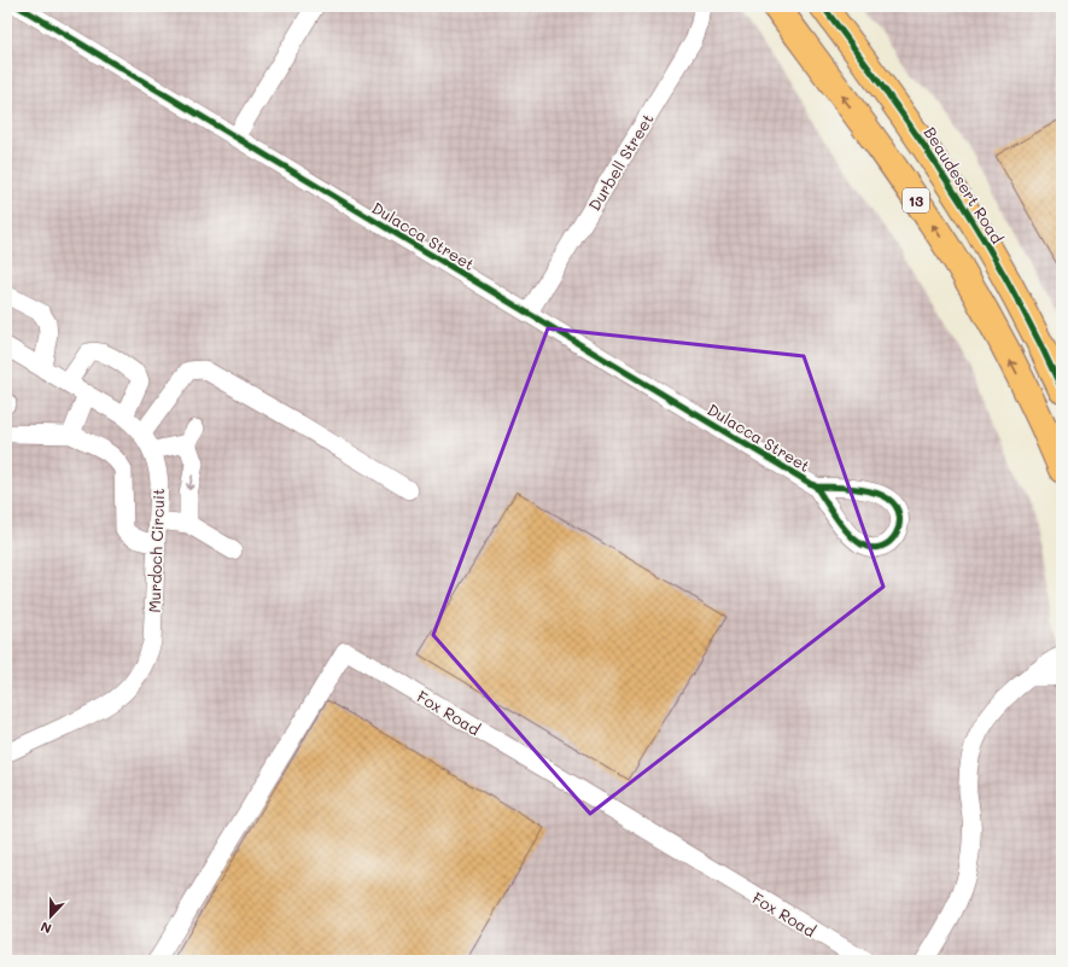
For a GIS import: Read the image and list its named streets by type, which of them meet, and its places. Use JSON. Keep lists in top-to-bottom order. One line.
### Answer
{"streets":{"highway":["Beaudesert Road","13"],"street":["Durbell Street","Dulacca Street","Murdoch Circuit","Fox Road"]},"crossings":[["Durbell Street","Dulacca Street"]],"north":"bottom"}
